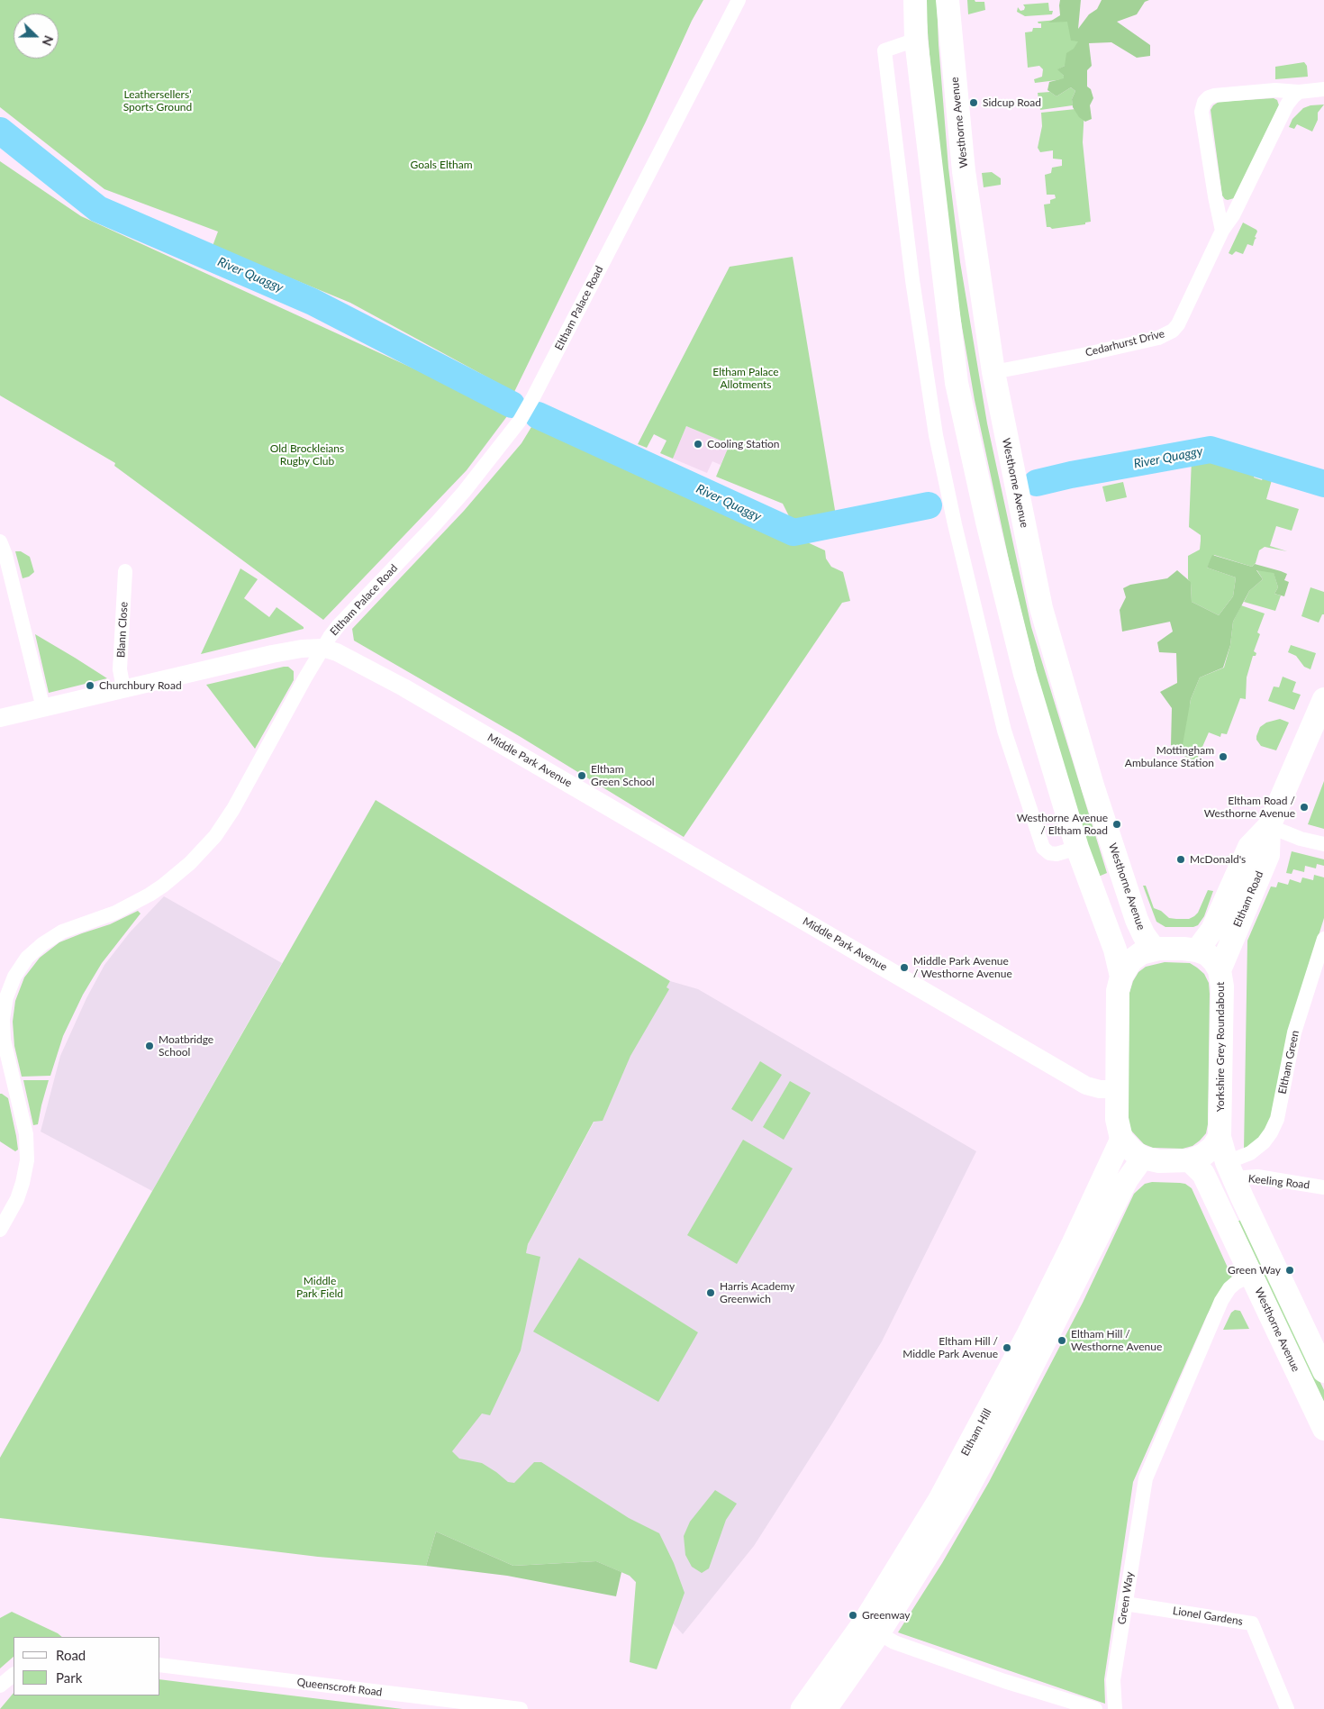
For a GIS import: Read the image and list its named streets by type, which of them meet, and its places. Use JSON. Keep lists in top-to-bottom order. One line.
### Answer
{"streets":{"highway":["Westhorne Avenue","Eltham Road","Yorkshire Grey Roundabout"],"main road":["Eltham Hill"],"street":["Eltham Palace Road","Cedarhurst Drive","Blann Close","Middle Park Avenue","Eltham Green","Keeling Road","Green Way","Lionel Gardens","Queenscroft Road"]},"crossings":[["Westhorne Avenue","Cedarhurst Drive"],["Westhorne Avenue","Yorkshire Grey Roundabout"],["Westhorne Avenue","Green Way"],["Eltham Palace Road","Middle Park Avenue"],["Blann Close","Middle Park Avenue"],["Middle Park Avenue","Yorkshire Grey Roundabout"],["Eltham Road","Yorkshire Grey Roundabout"],["Yorkshire Grey Roundabout","Eltham Hill"],["Eltham Green","Keeling Road"],["Green Way","Lionel Gardens"]],"water":["River Quaggy"],"parks":["Leathersellers’ Sports Ground","Goals Eltham","Eltham Palace Allotments","Old Brockleians Rugby Club","Middle Park Field"],"places":["Sidcup Road","Cooling Station","Churchbury Road","Mottingham Ambulance Station","Eltham Green School","Eltham Road / Westhorne Avenue","Westhorne Avenue / Eltham Road","McDonald's","Middle Park Avenue / Westhorne Avenue","Moatbridge School","Green Way","Harris Academy Greenwich","Eltham Hill / Westhorne Avenue","Eltham Hill / Middle Park Avenue","Greenway"],"legend":["Road","Park"],"north":"right"}
